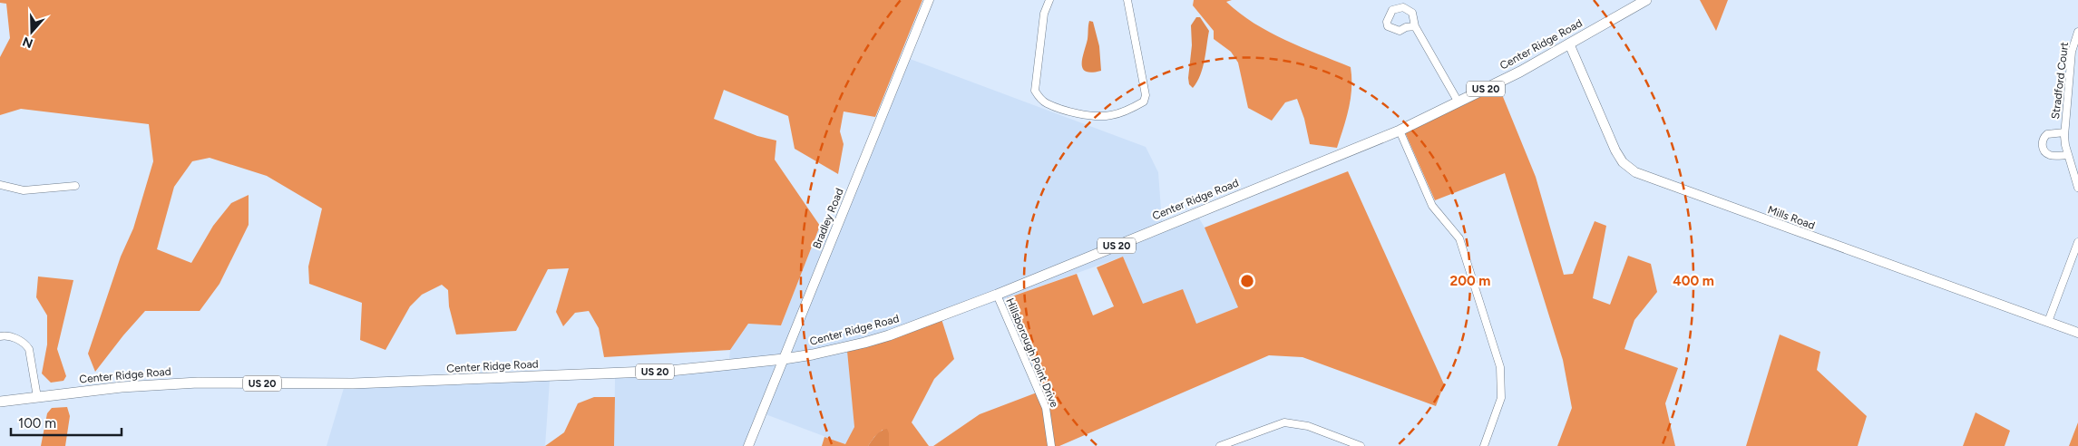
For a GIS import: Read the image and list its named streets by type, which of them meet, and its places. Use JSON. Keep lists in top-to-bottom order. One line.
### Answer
{"streets":{"main road":["Center Ridge Road","US 20"],"street":["Stradford Court","Mills Road","Bradley Road","Hillsborough Point Drive"]},"crossings":[["Center Ridge Road","Mills Road"],["Center Ridge Road","Bradley Road"],["Center Ridge Road","Hillsborough Point Drive"]],"scale_bar":"100 m","north":"bottom","rings":["200 m","400 m"]}
